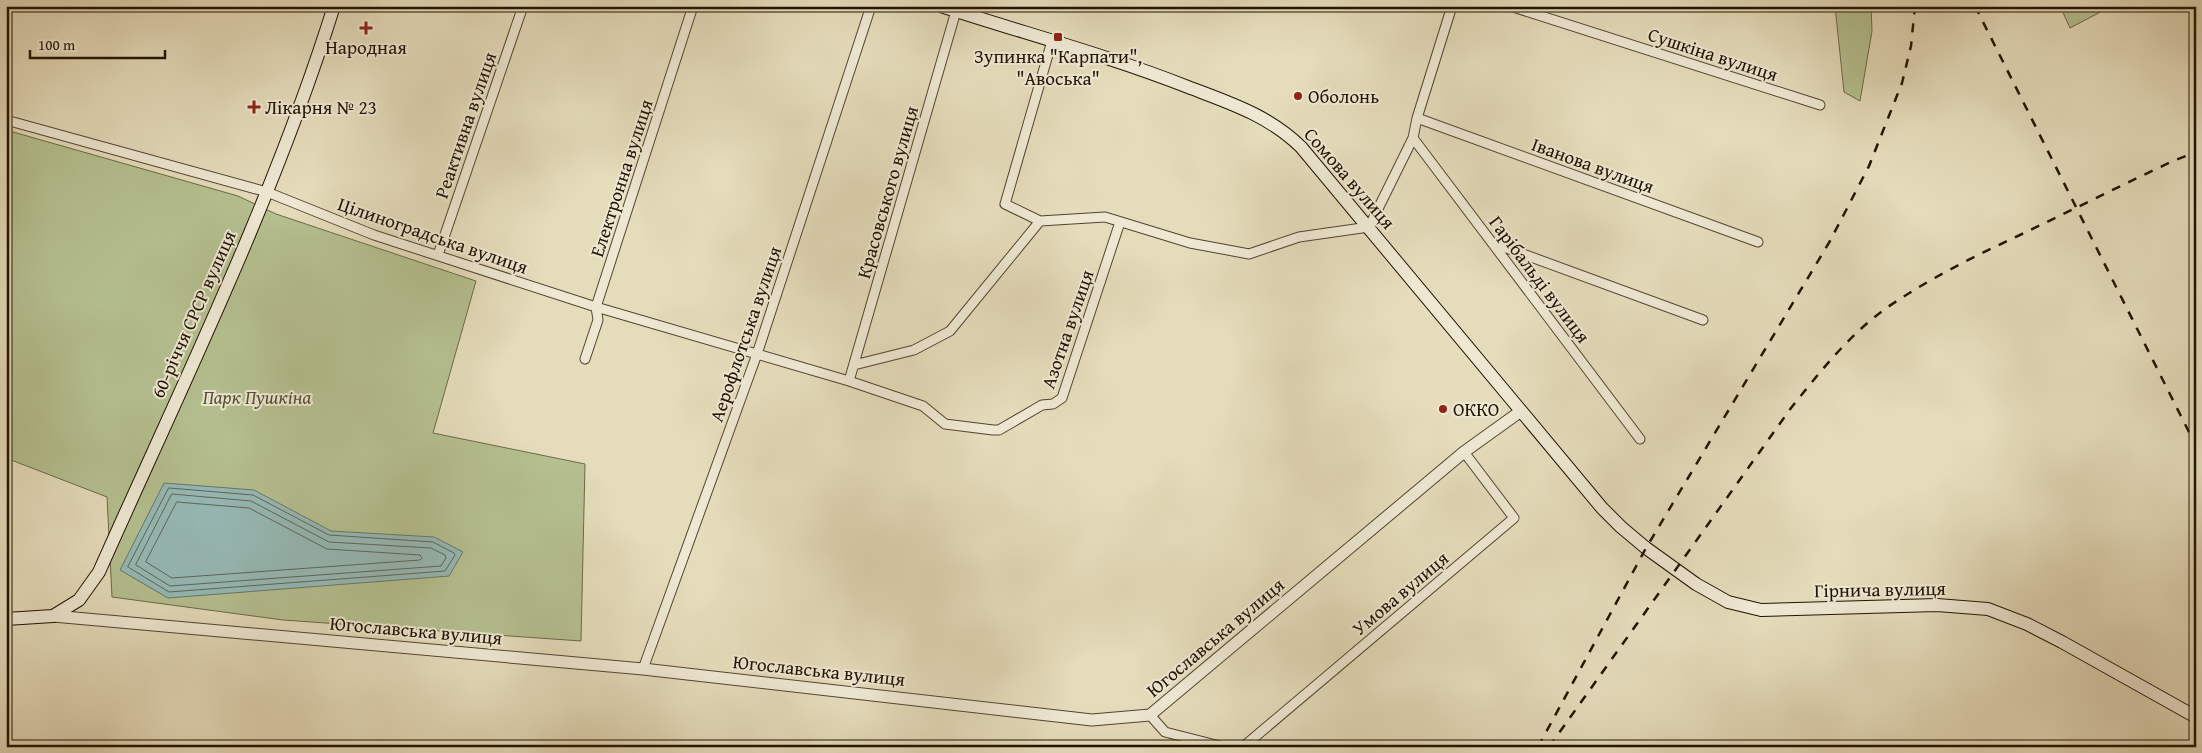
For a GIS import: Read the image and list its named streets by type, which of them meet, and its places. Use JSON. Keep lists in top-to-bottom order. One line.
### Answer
{"streets":{"main road":["Сомова вулиця","60-річчя СРСР вулиця","Гірнича вулиця","Югославська вулиця"],"street":["Сушкіна вулиця","Реактивна вулиця","Іванова вулиця","Електронна вулиця","Красовського вулиця","Цілиноградська вулиця","Гарібальді вулиця","Азотна вулиця","Аерофлотська вулиця","Умова вулиця"]},"crossings":[["Реактивна вулиця","Цілиноградська вулиця"],["Електронна вулиця","Цілиноградська вулиця"],["Сомова вулиця","Красовського вулиця"],["Сомова вулиця","Гірнича вулиця"],["Сомова вулиця","Югославська вулиця"],["Красовського вулиця","Цілиноградська вулиця"],["Красовського вулиця","Азотна вулиця"],["Цілиноградська вулиця","60-річчя СРСР вулиця"],["Цілиноградська вулиця","Азотна вулиця"],["Цілиноградська вулиця","Аерофлотська вулиця"],["60-річчя СРСР вулиця","Югославська вулиця"],["Аерофлотська вулиця","Югославська вулиця"],["Умова вулиця","Югославська вулиця"]],"parks":["Парк Пушкіна"],"places":{"health":["Народная","Лікарня № 23"],"transit":["Зупинка \"Карпати\", \"Авоська\""],"other":["Оболонь","ОККО"]},"scale_bar":"100 m"}
